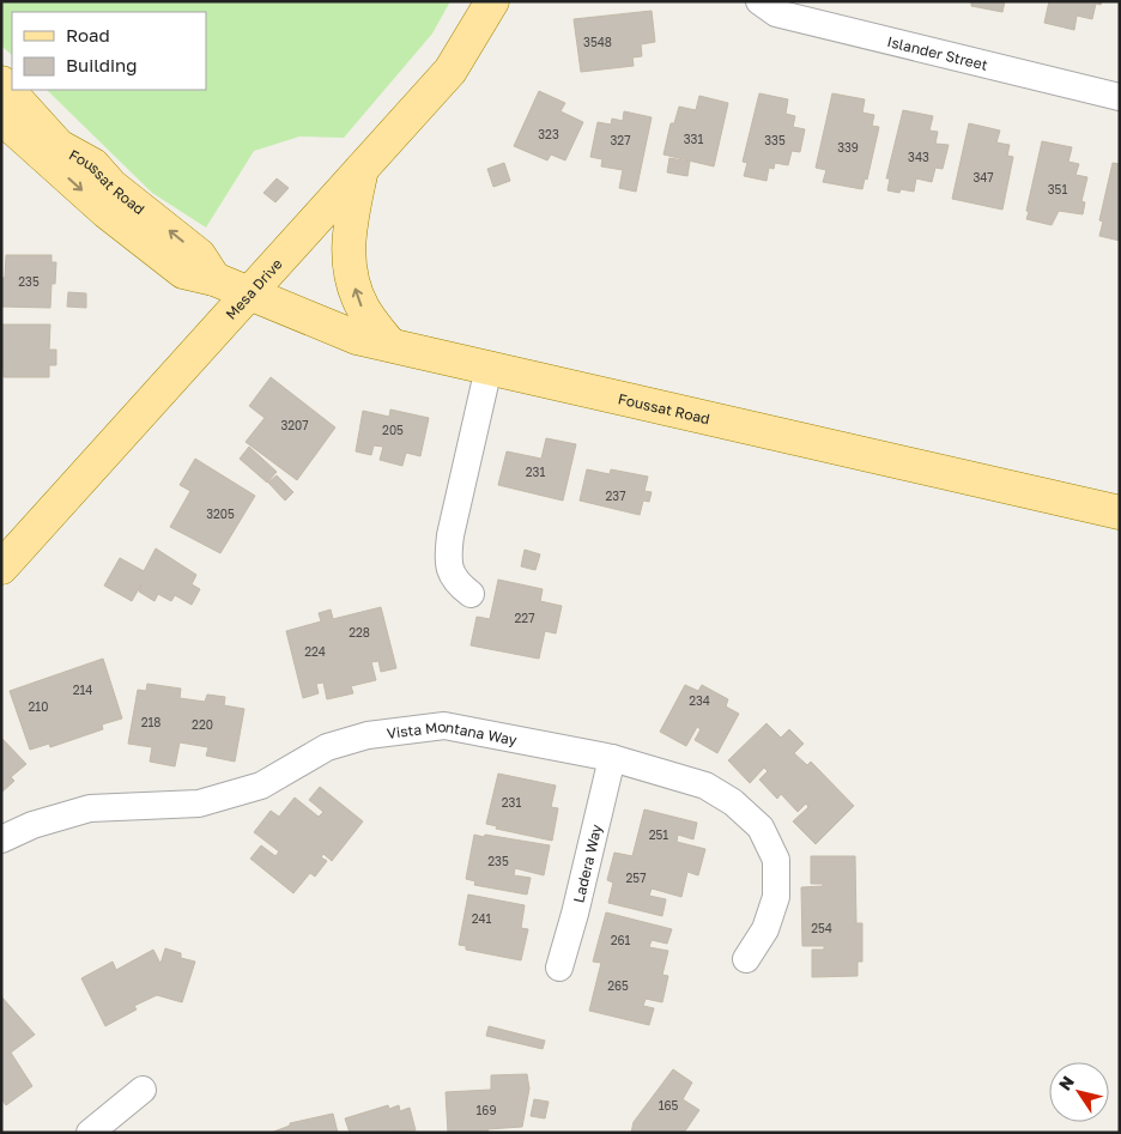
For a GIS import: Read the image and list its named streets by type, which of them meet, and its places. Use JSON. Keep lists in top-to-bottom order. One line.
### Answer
{"streets":{"main road":["Foussat Road","Mesa Drive"],"street":["Islander Street","Vista Montana Way","Ladera Way"]},"crossings":[["Foussat Road","Mesa Drive"],["Vista Montana Way","Ladera Way"]],"house_numbers":["3548","323","331","327","335","339","343","347","351","235","3207","205","231","237","3205","227","228","224","214","234","210","218","220","231","251","235","257","241","254","261","265","165","169"],"legend":["Road","Building"],"north":"top left"}
